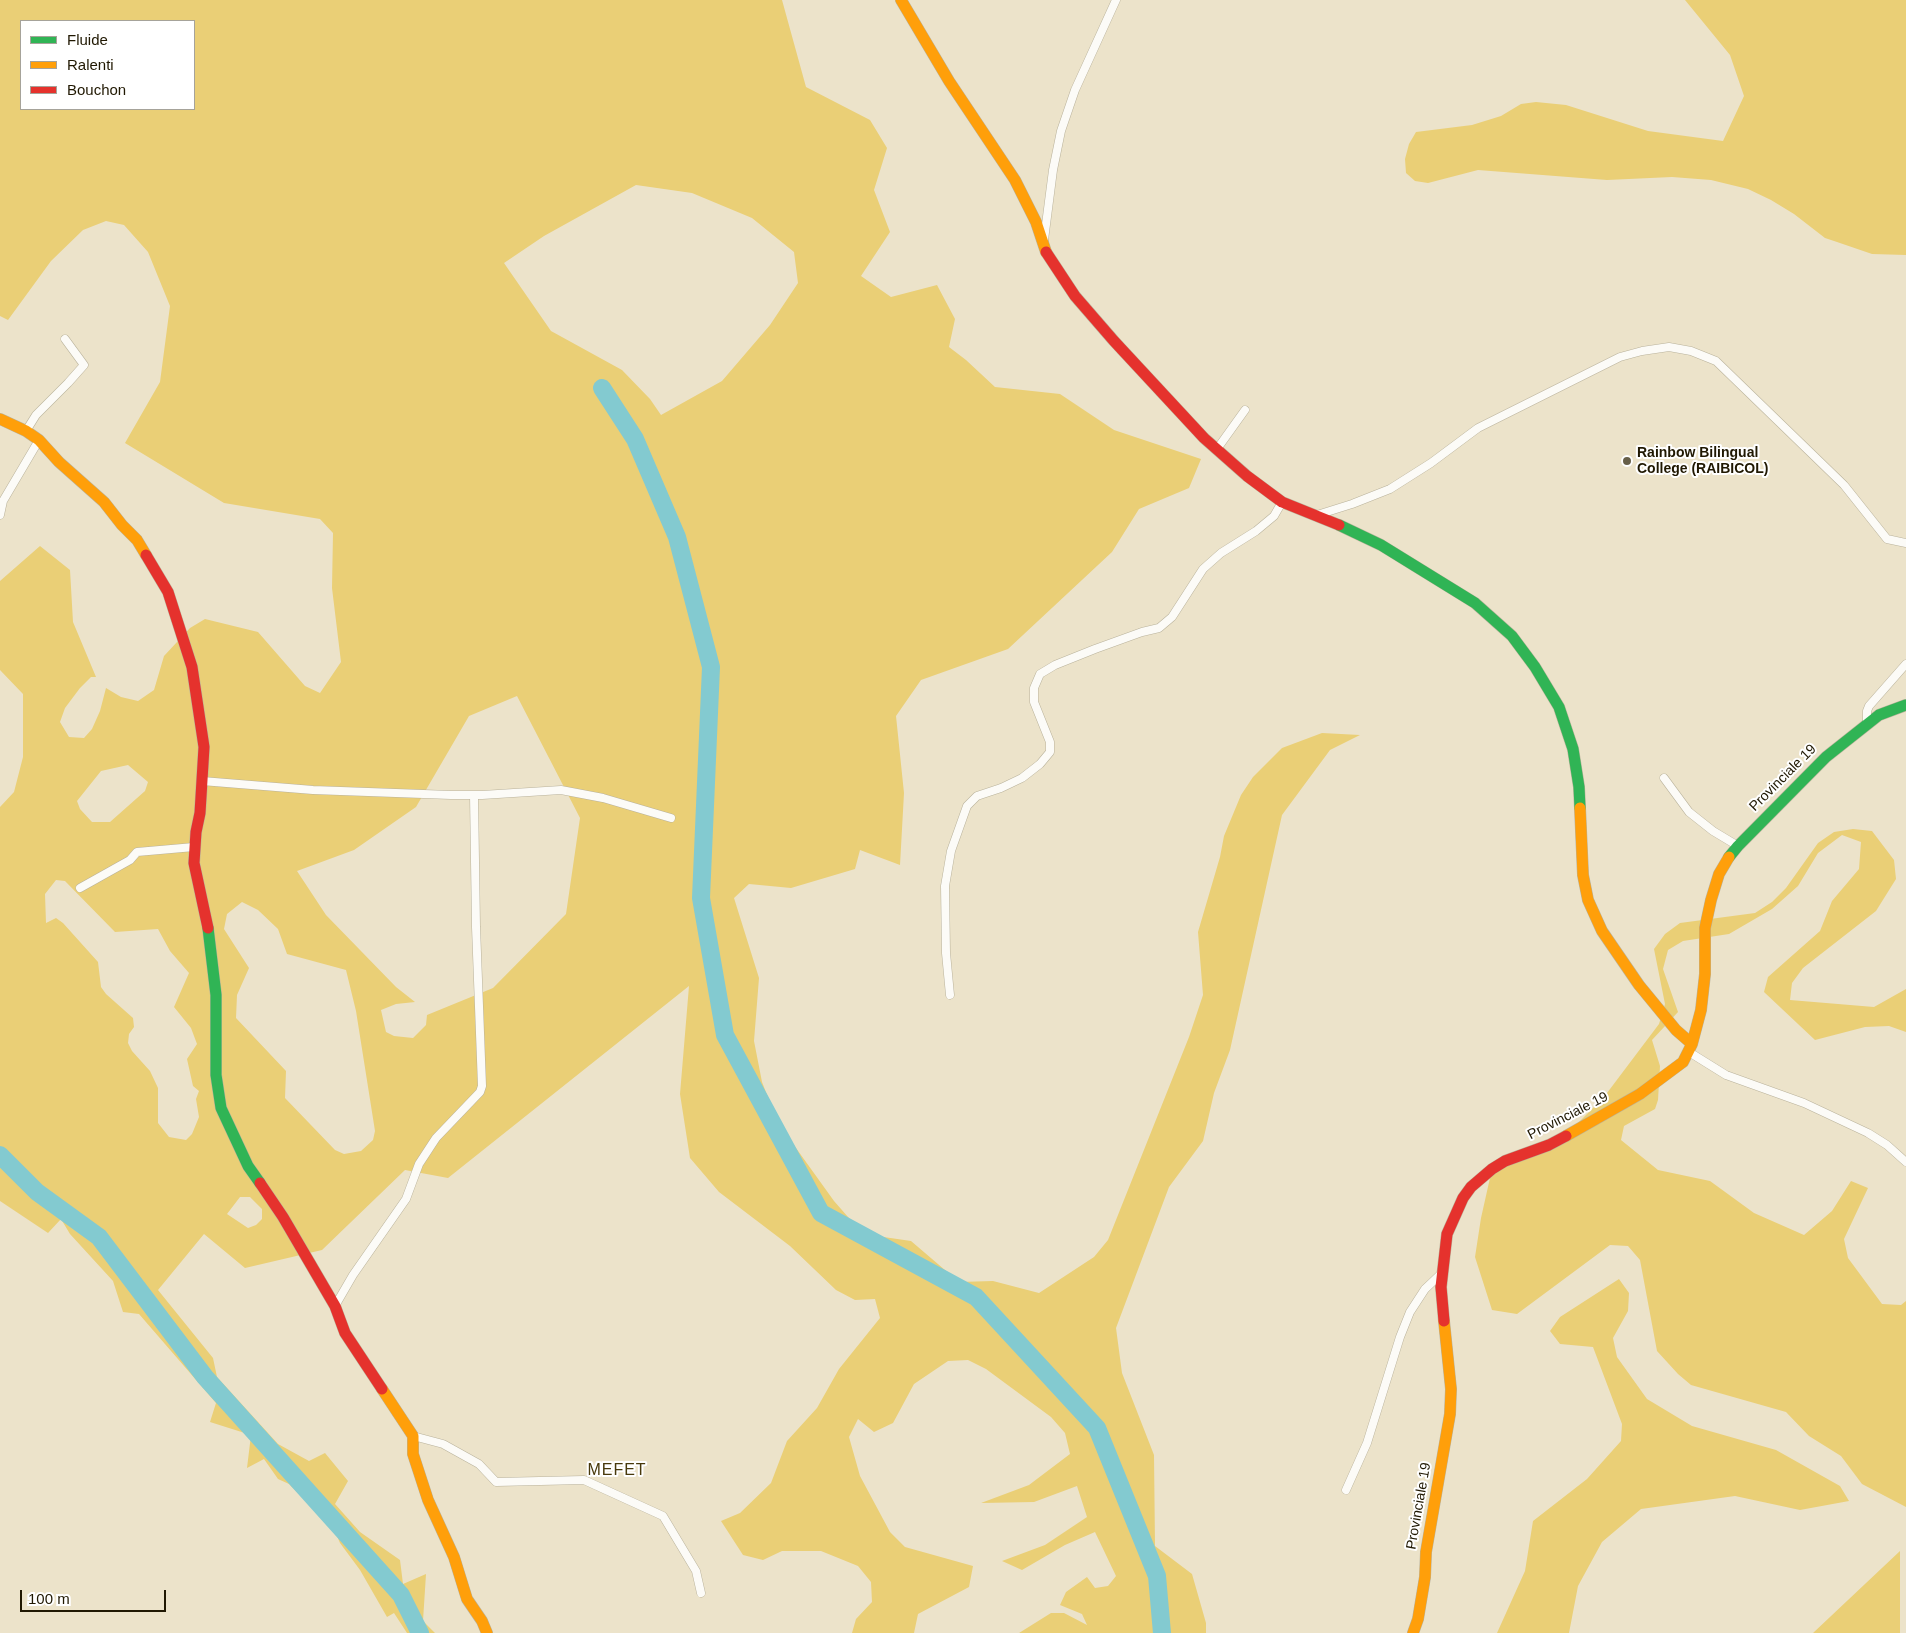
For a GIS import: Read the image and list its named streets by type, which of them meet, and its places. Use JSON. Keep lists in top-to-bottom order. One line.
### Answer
{"streets":{"street":["Provinciale 19"]},"districts":["MEFET"],"places":["Rainbow Bilingual College (RAIBICOL)"],"legend":["Fluide","Ralenti","Bouchon"],"scale_bar":"100 m"}
